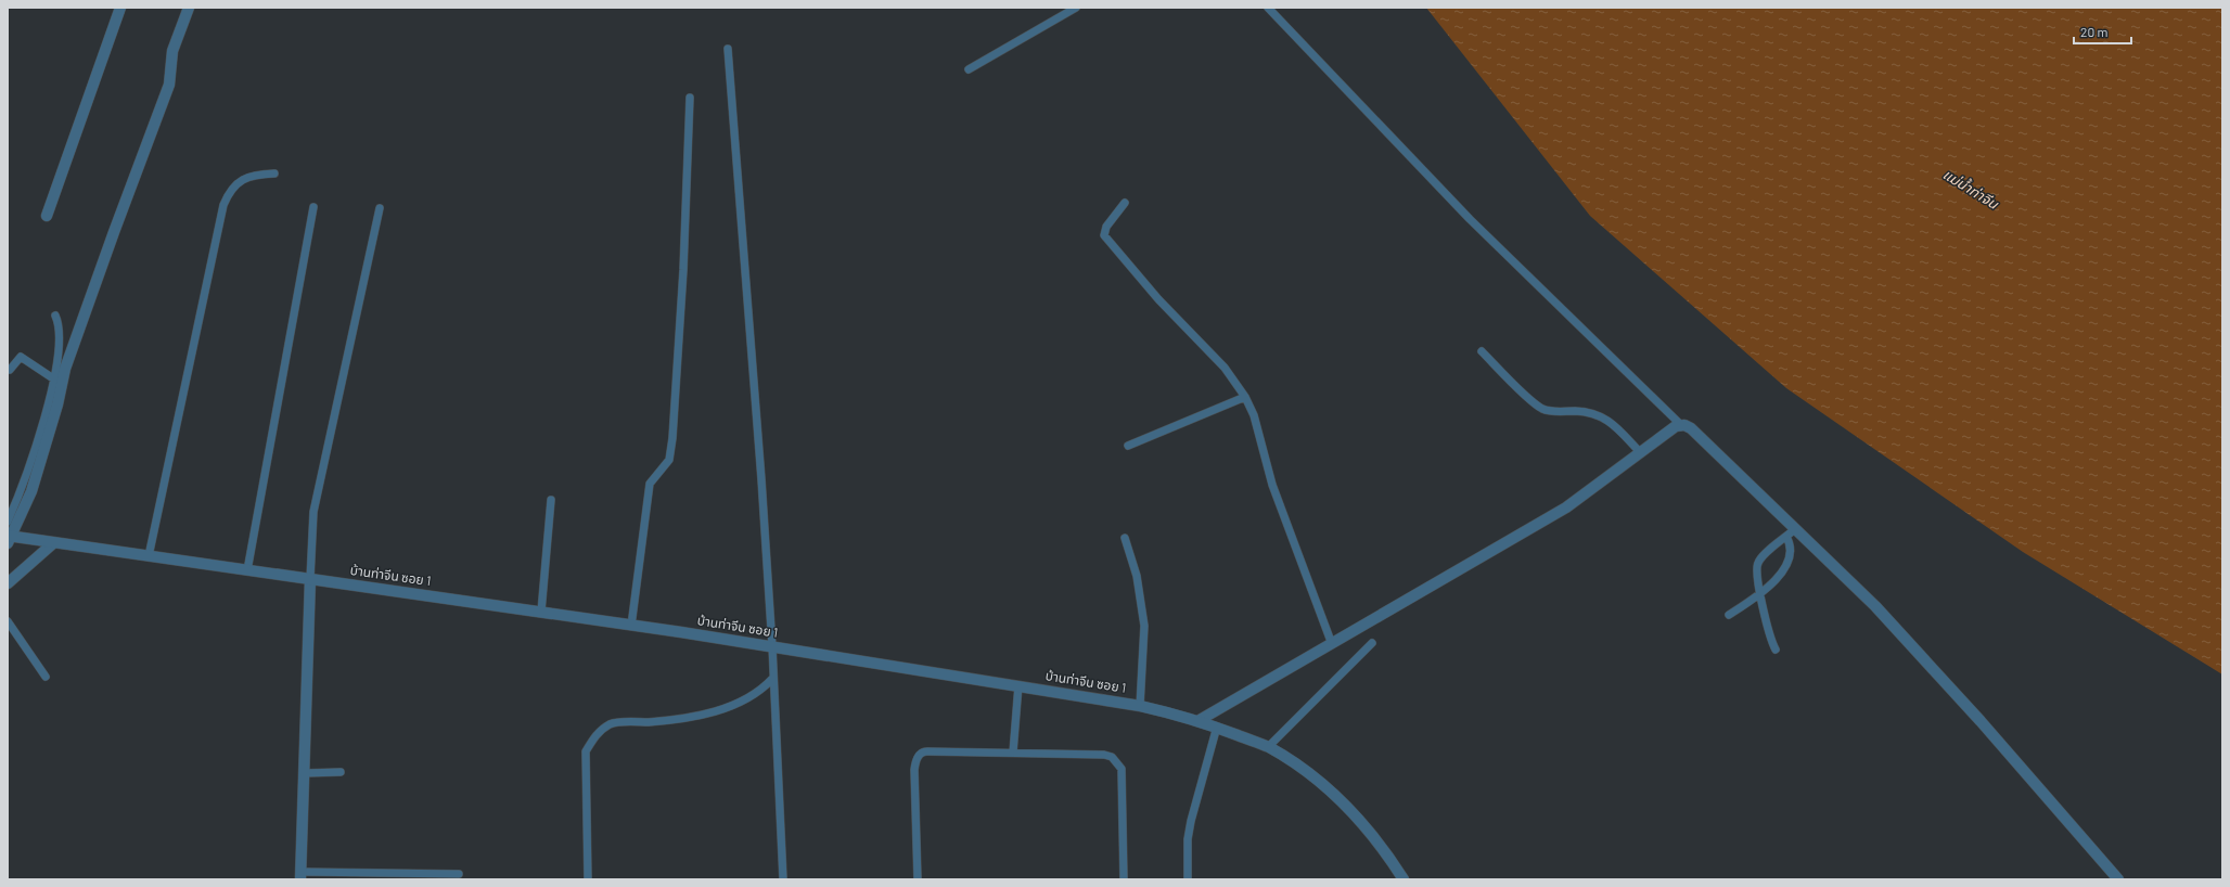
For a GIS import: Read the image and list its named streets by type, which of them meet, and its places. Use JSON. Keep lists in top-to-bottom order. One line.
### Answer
{"streets":{"street":["บ้านท่าจีน ซอย 1"]},"water":["แม่น้ำท่าจีน"],"scale_bar":"20 m"}
